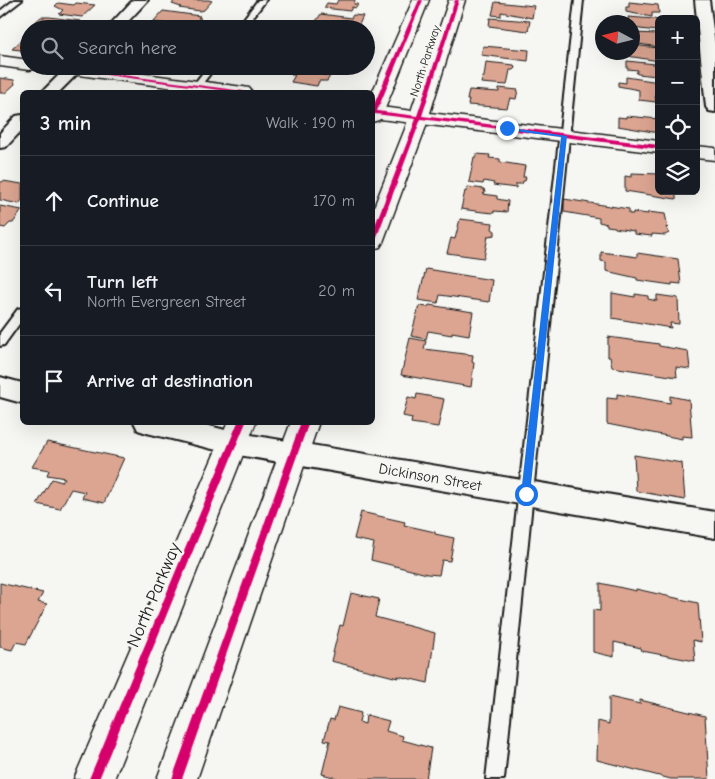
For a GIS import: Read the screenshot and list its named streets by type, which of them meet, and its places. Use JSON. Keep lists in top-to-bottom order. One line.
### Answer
{"streets":{"main road":["North Parkway"],"street":["Dickinson Street"]},"crossings":[["North Parkway","Dickinson Street"]],"north":"left","page":{"map_buttons":["+","−"],"search":"Search here","heading":["3 min","Walk · 190 m"],"list":[["Continue","170 m"],["Turn left","North Evergreen Street","20 m"],"Arrive at destination"]}}
